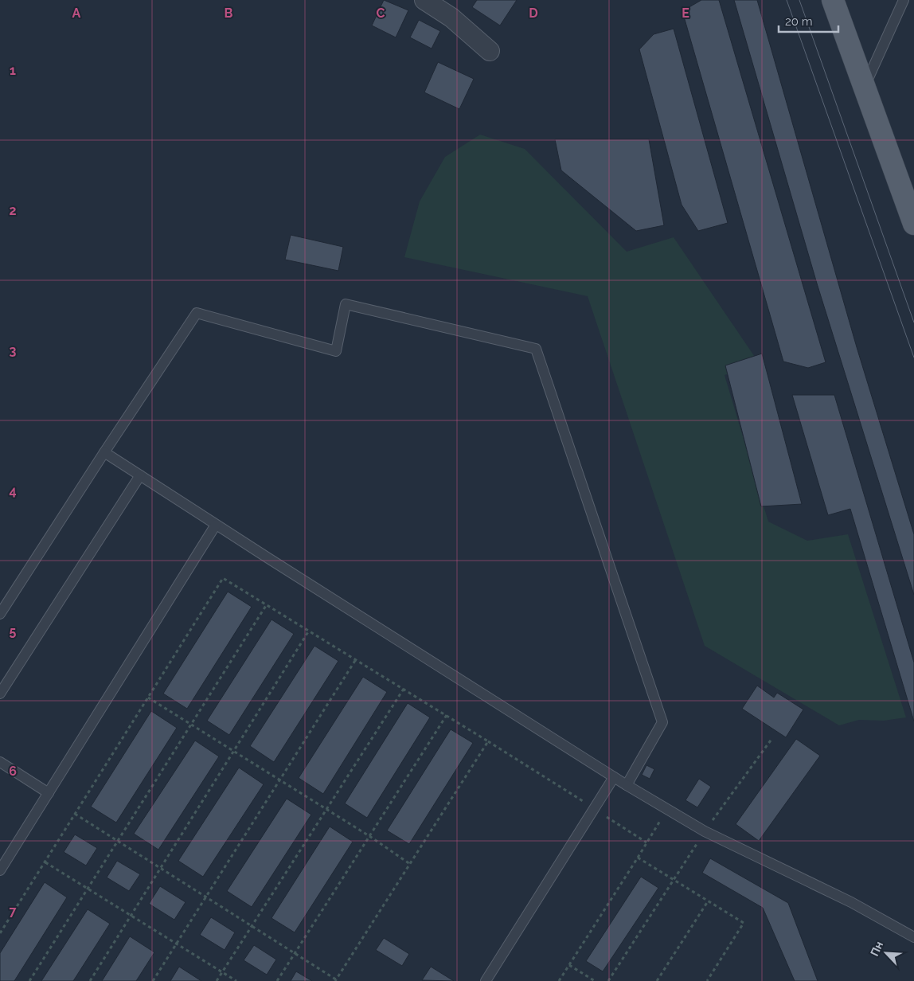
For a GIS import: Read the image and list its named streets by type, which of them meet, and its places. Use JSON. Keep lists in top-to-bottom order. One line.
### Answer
{"scale_bar":"20 m","north":"top left","grid":{"columns":["A","B","C","D","E"],"rows":["1","2","3","4","5","6","7"]}}
